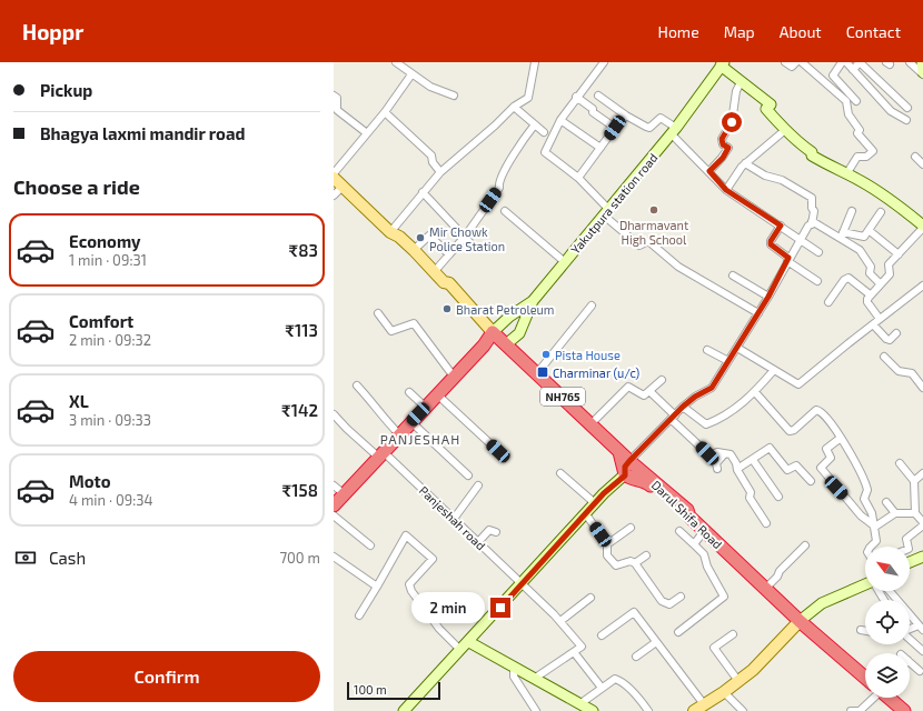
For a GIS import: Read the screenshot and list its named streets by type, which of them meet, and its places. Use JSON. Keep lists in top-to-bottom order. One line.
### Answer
{"streets":{"highway":["NH765","Darul Shifa Road"],"street":["Yakutpura station road","Panjeshah road"]},"crossings":[["Yakutpura station road","NH765"],["NH765","Darul Shifa Road"]],"districts":["PANJESHAH"],"places":{"other":["Dharmavant High School","Mir Chowk Police Station","Bharat Petroleum","Pista House"],"transit":["Charminar (u/c)"]},"scale_bar":"100 m","north":"top left","page":{"header":"Hoppr","nav":["Home","Map","About","Contact"],"banner":["Pickup","Bhagya laxmi mandir road"],"heading":"Choose a ride","list":[{"name":"Economy","note":"1 min · 09:31","value":"₹83"},{"name":"Comfort","note":"2 min · 09:32","value":"₹113"},{"name":"XL","note":"3 min · 09:33","value":"₹142"},{"name":"Moto","note":"4 min · 09:34","value":"₹158"}],"pay":["Cash","700 m"],"bubble":"2 min","buttons":"Confirm","scale":"100 m"}}
